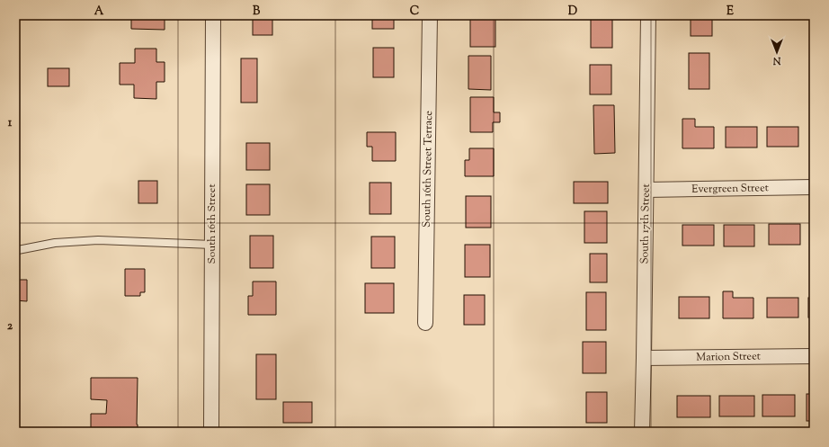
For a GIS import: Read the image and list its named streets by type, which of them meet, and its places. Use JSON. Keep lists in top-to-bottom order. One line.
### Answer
{"streets":{"street":["South 16th Street Terrace","Evergreen Street","South 16th Street","South 17th Street","Marion Street"]},"crossings":[["Evergreen Street","South 17th Street"],["South 17th Street","Marion Street"]],"north":"bottom","grid":{"columns":["A","B","C","D","E"],"rows":["1","2"]}}
